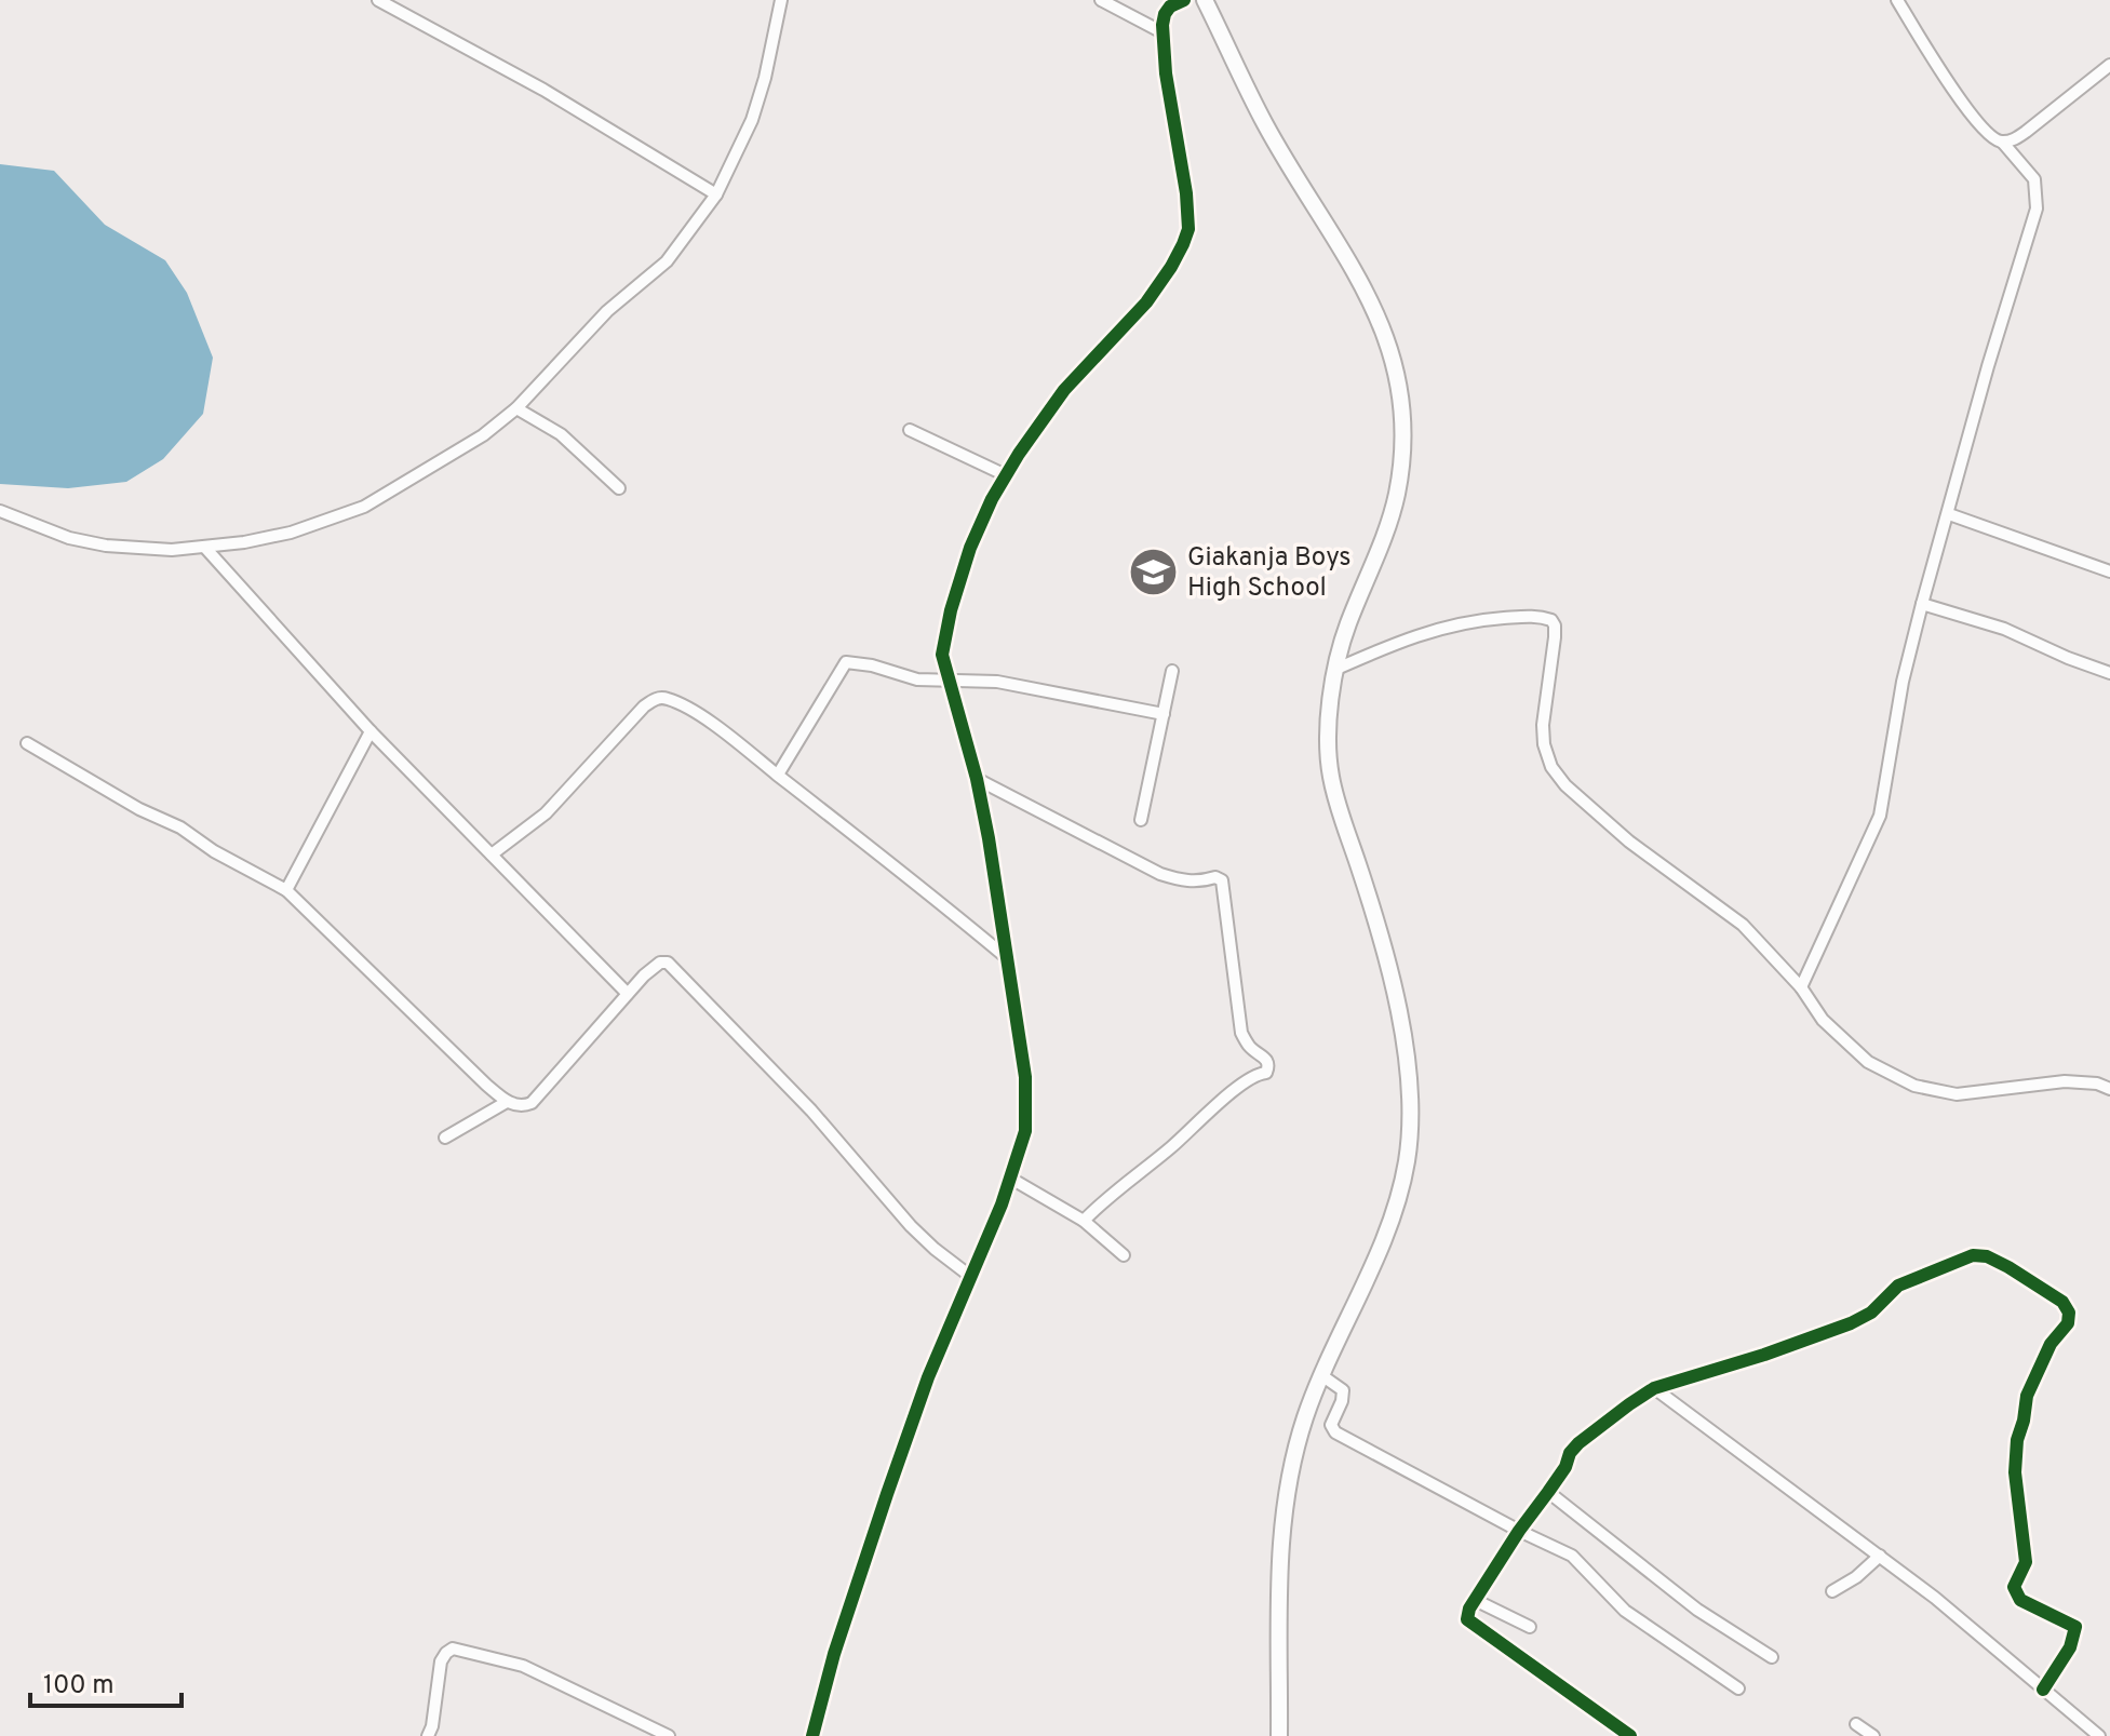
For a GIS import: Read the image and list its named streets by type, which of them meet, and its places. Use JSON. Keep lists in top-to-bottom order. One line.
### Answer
{"places":{"school or university":["Giakanja Boys High School"]},"scale_bar":"100 m"}
